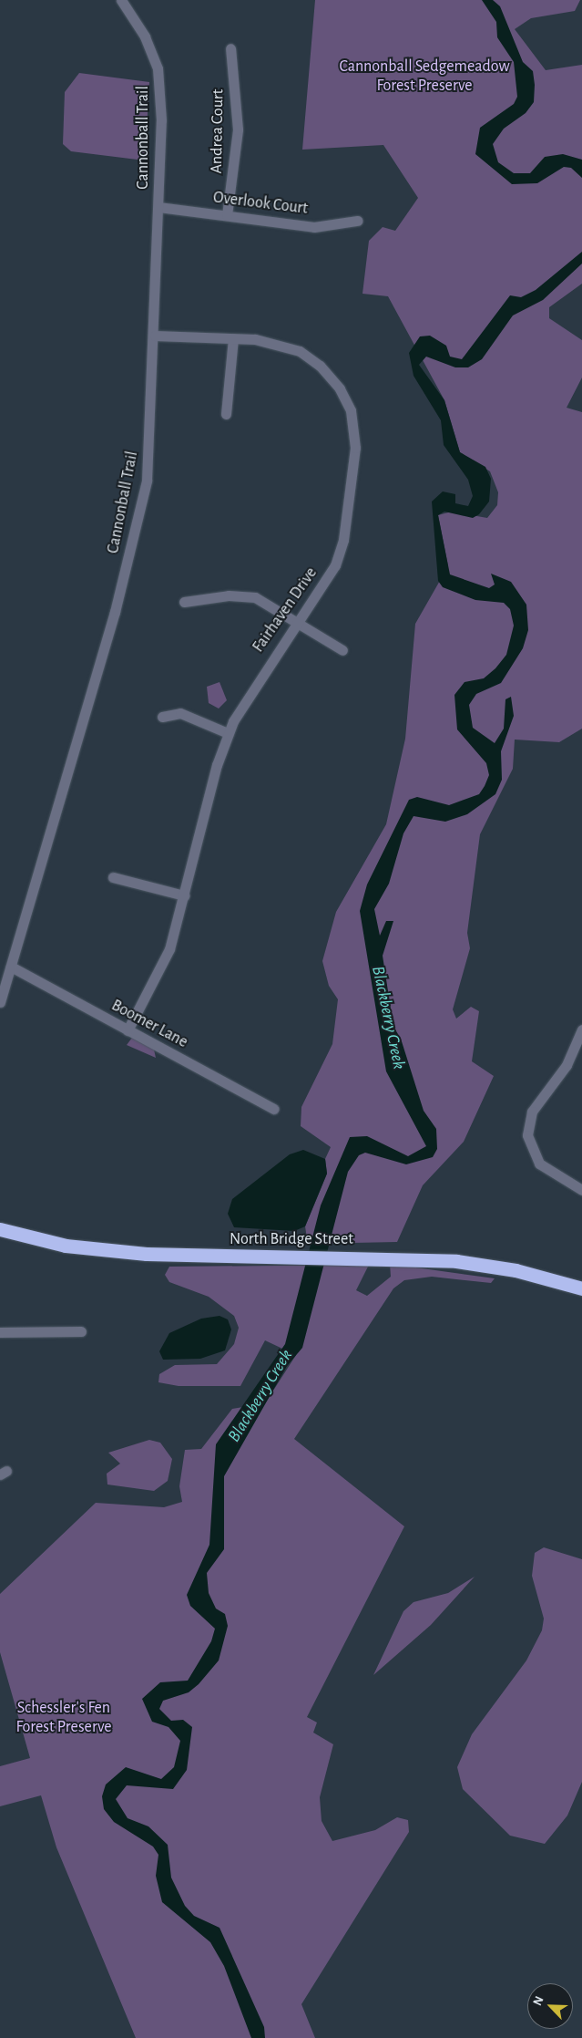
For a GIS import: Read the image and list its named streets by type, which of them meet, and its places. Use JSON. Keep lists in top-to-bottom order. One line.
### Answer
{"streets":{"highway":["North Bridge Street"],"street":["Andrea Court","Cannonball Trail","Overlook Court","Fairhaven Drive","Boomer Lane"]},"crossings":[["Andrea Court","Overlook Court"],["Cannonball Trail","Overlook Court"],["Cannonball Trail","Fairhaven Drive"],["Cannonball Trail","Boomer Lane"],["Fairhaven Drive","Boomer Lane"]],"water":["Blackberry Creek"],"parks":["Cannonball Sedgemeadow Forest Preserve","Schessler's Fen Forest Preserve"],"north":"top left"}
